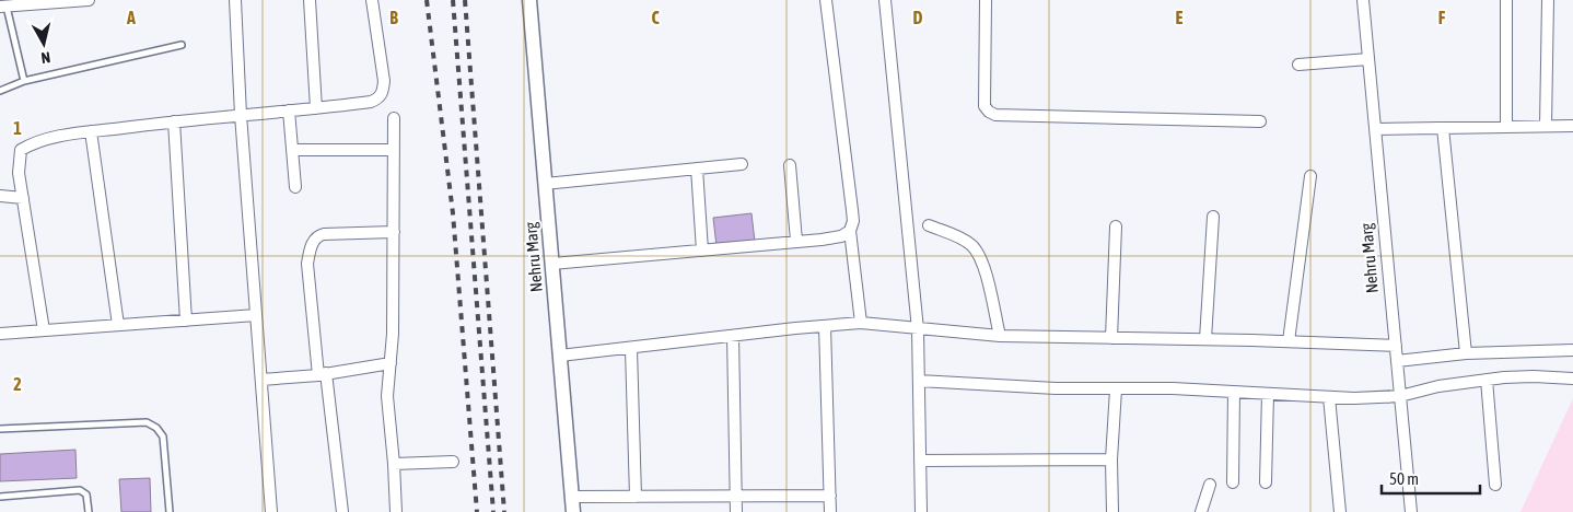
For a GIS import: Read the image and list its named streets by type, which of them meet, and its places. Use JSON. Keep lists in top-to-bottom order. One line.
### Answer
{"streets":{"street":["Nehru Marg"]},"scale_bar":"50 m","north":"bottom","grid":{"columns":["A","B","C","D","E","F"],"rows":["1","2"]}}
